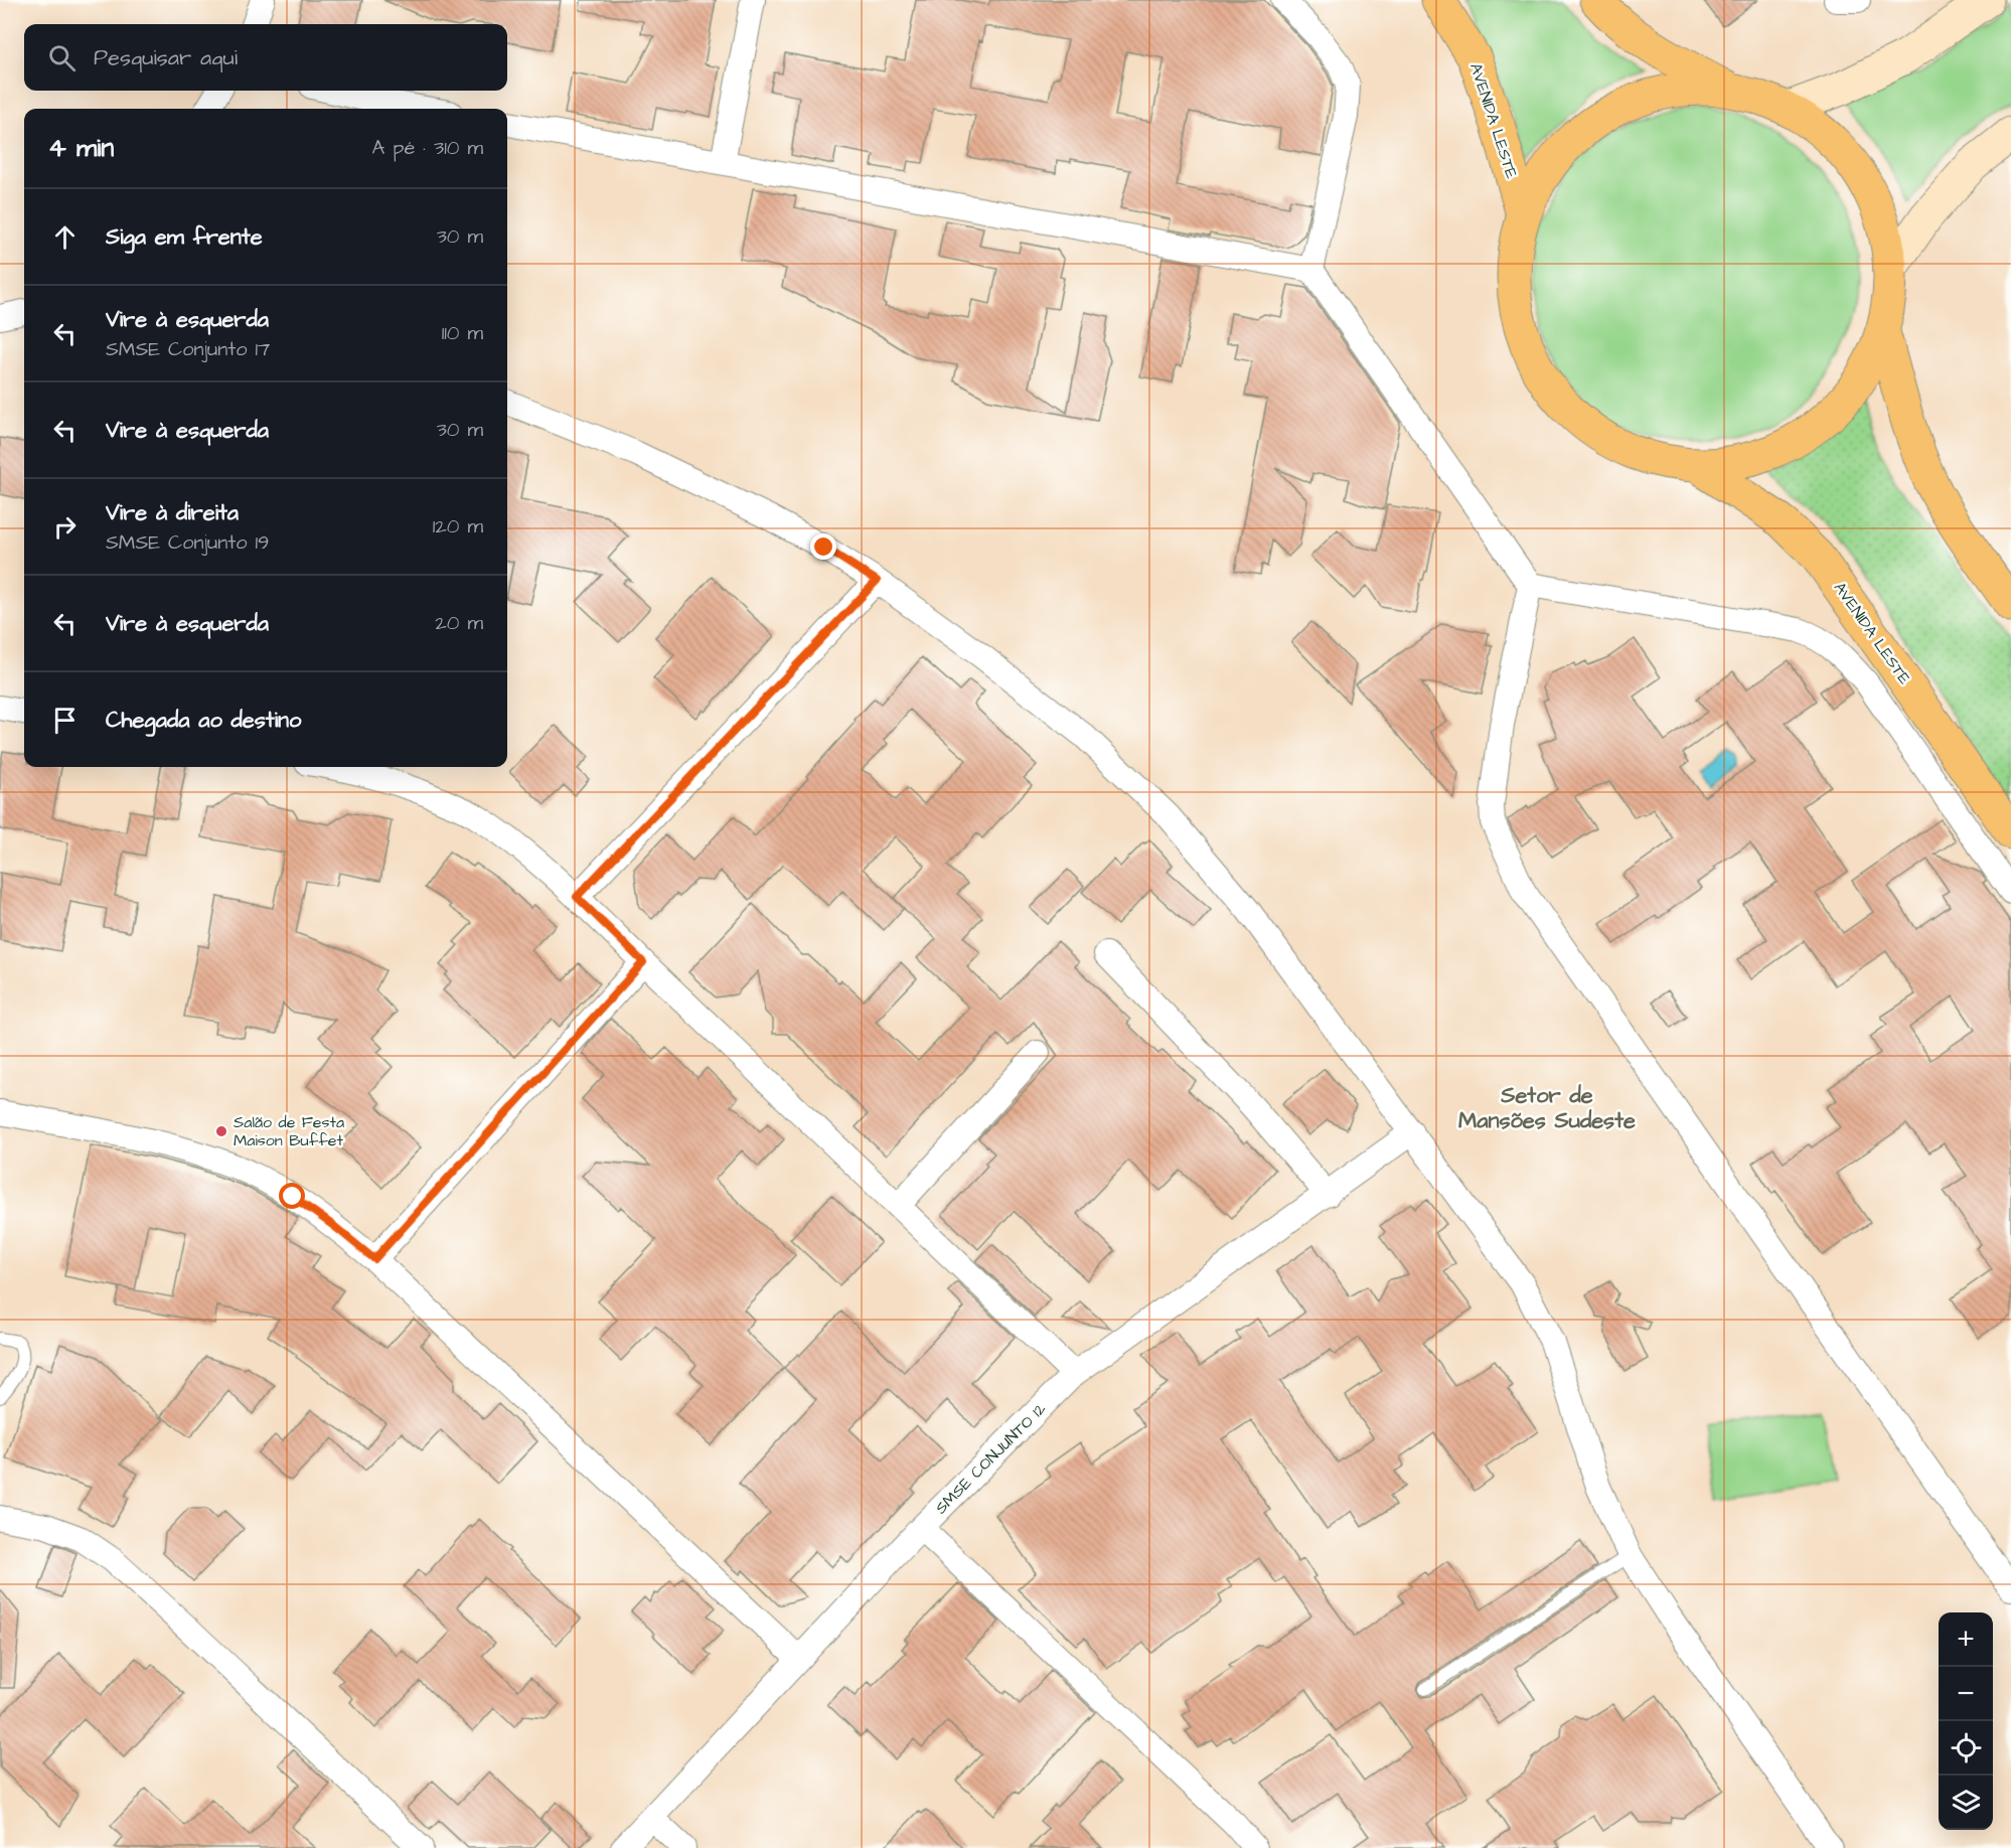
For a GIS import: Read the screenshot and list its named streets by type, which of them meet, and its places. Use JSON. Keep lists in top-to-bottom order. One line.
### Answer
{"streets":{"main road":["AVENIDA LESTE"],"street":["SMSE CONJUNTO 12"]},"districts":["Setor de Mansões Sudeste"],"places":["Salão de Festa Maison Buffet"],"page":{"search":"Pesquisar aqui","heading":["4 min","A pé · 310 m"],"list":[["Siga em frente","30 m"],["Vire à esquerda","SMSE Conjunto 17","110 m"],["Vire à esquerda","30 m"],["Vire à direita","SMSE Conjunto 19","120 m"],["Vire à esquerda","20 m"],"Chegada ao destino"],"map_buttons":["+","−"]}}
